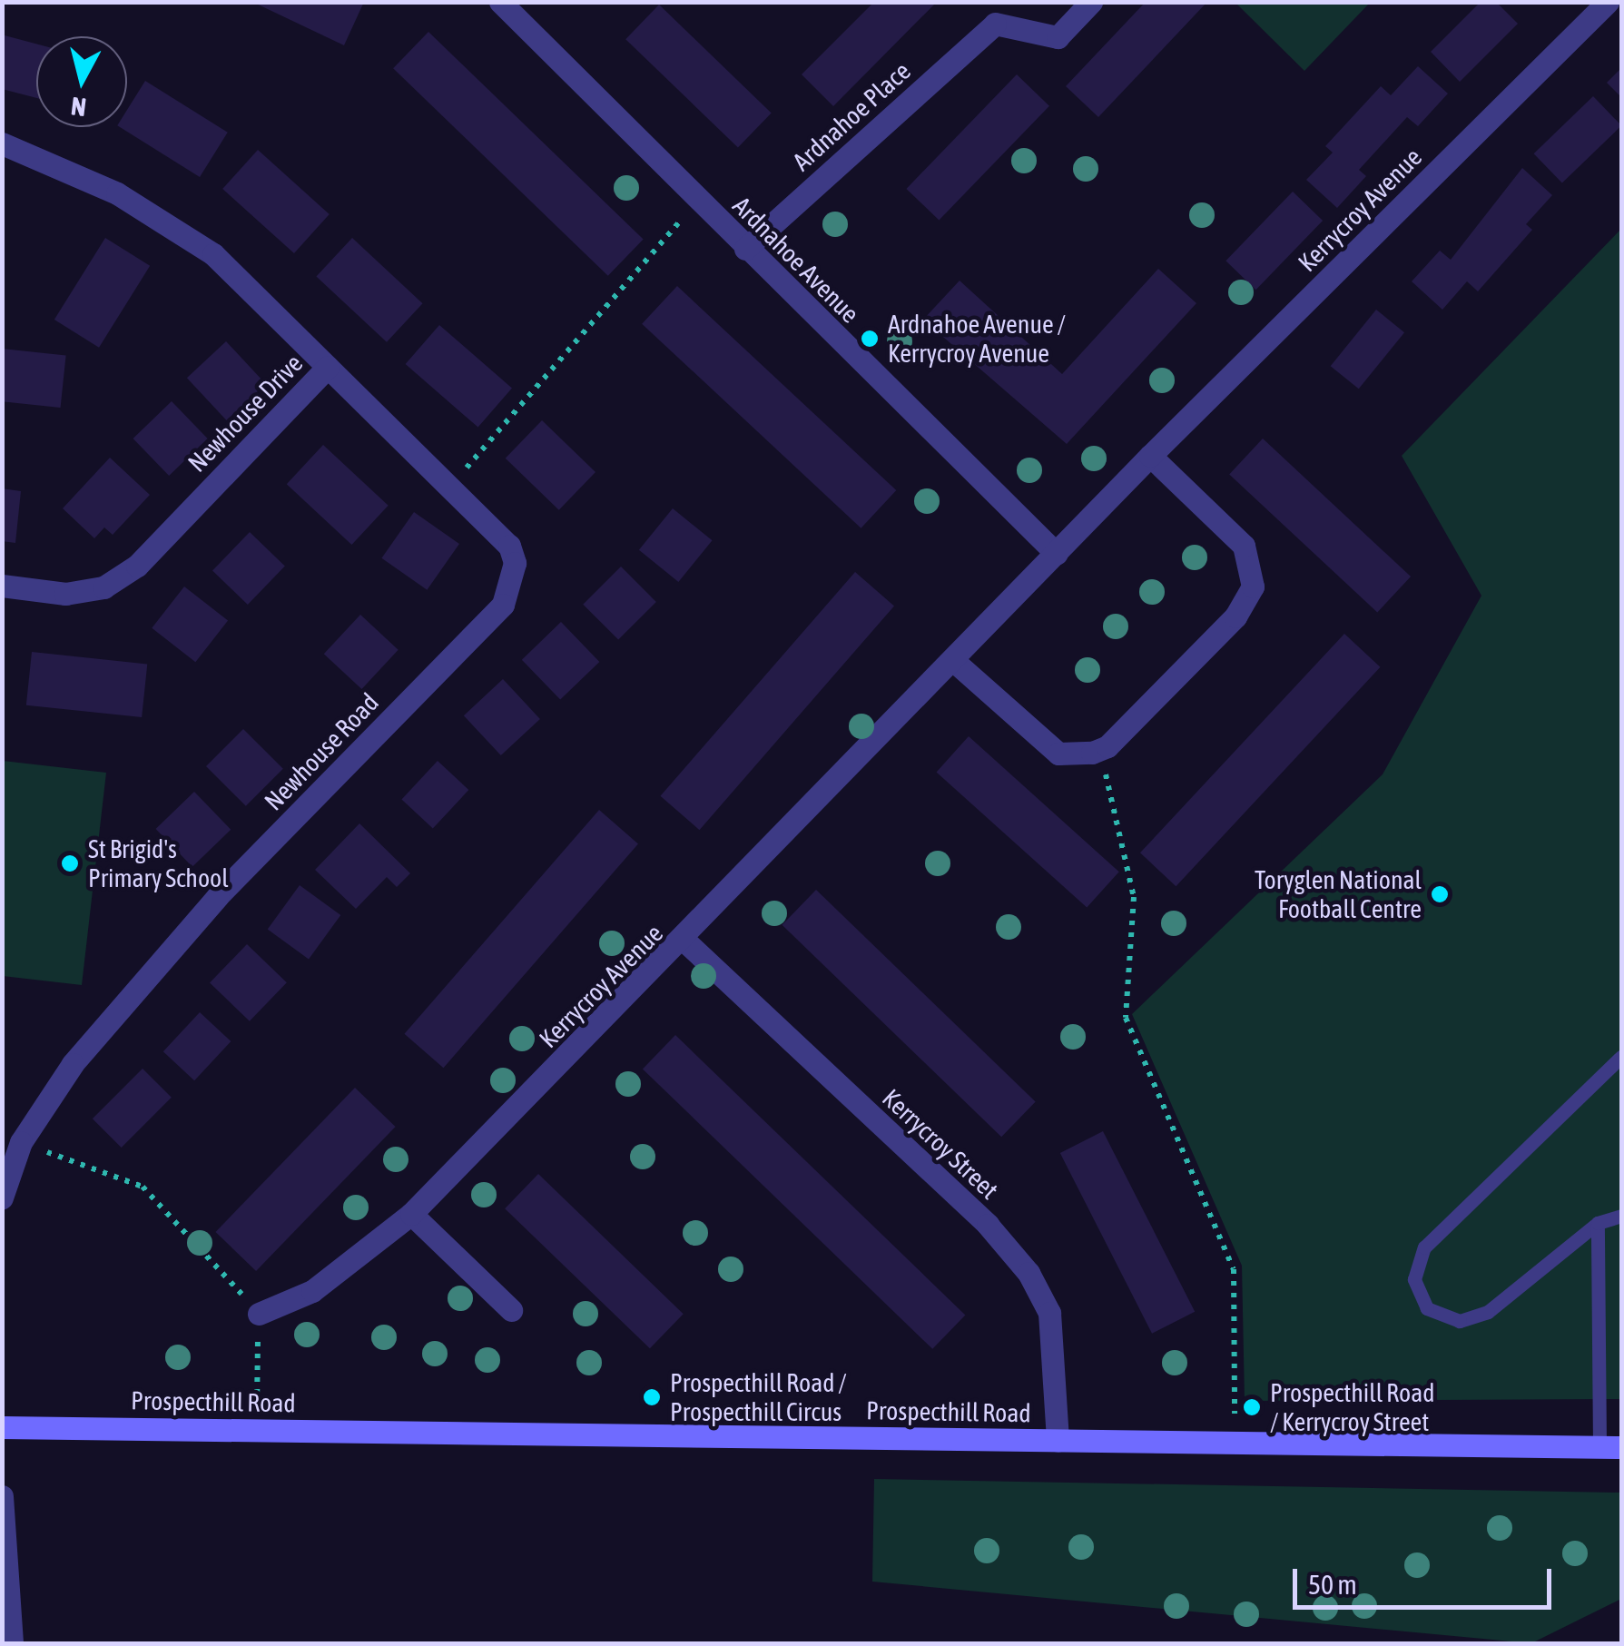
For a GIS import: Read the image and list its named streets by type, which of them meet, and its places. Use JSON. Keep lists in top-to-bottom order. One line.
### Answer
{"streets":{"main road":["Prospecthill Road"],"street":["Ardnahoe Place","Kerrycroy Avenue","Ardnahoe Avenue","Newhouse Drive","Newhouse Road","Kerrycroy Street"]},"crossings":[["Ardnahoe Place","Ardnahoe Avenue"],["Kerrycroy Avenue","Ardnahoe Avenue"],["Kerrycroy Avenue","Kerrycroy Street"],["Newhouse Drive","Newhouse Road"],["Kerrycroy Street","Prospecthill Road"]],"places":["Ardnahoe Avenue / Kerrycroy Avenue","St Brigid's Primary School","Toryglen National Football Centre","Prospecthill Road / Prospecthill Circus","Prospecthill Road / Kerrycroy Street"],"scale_bar":"50 m","north":"bottom"}
